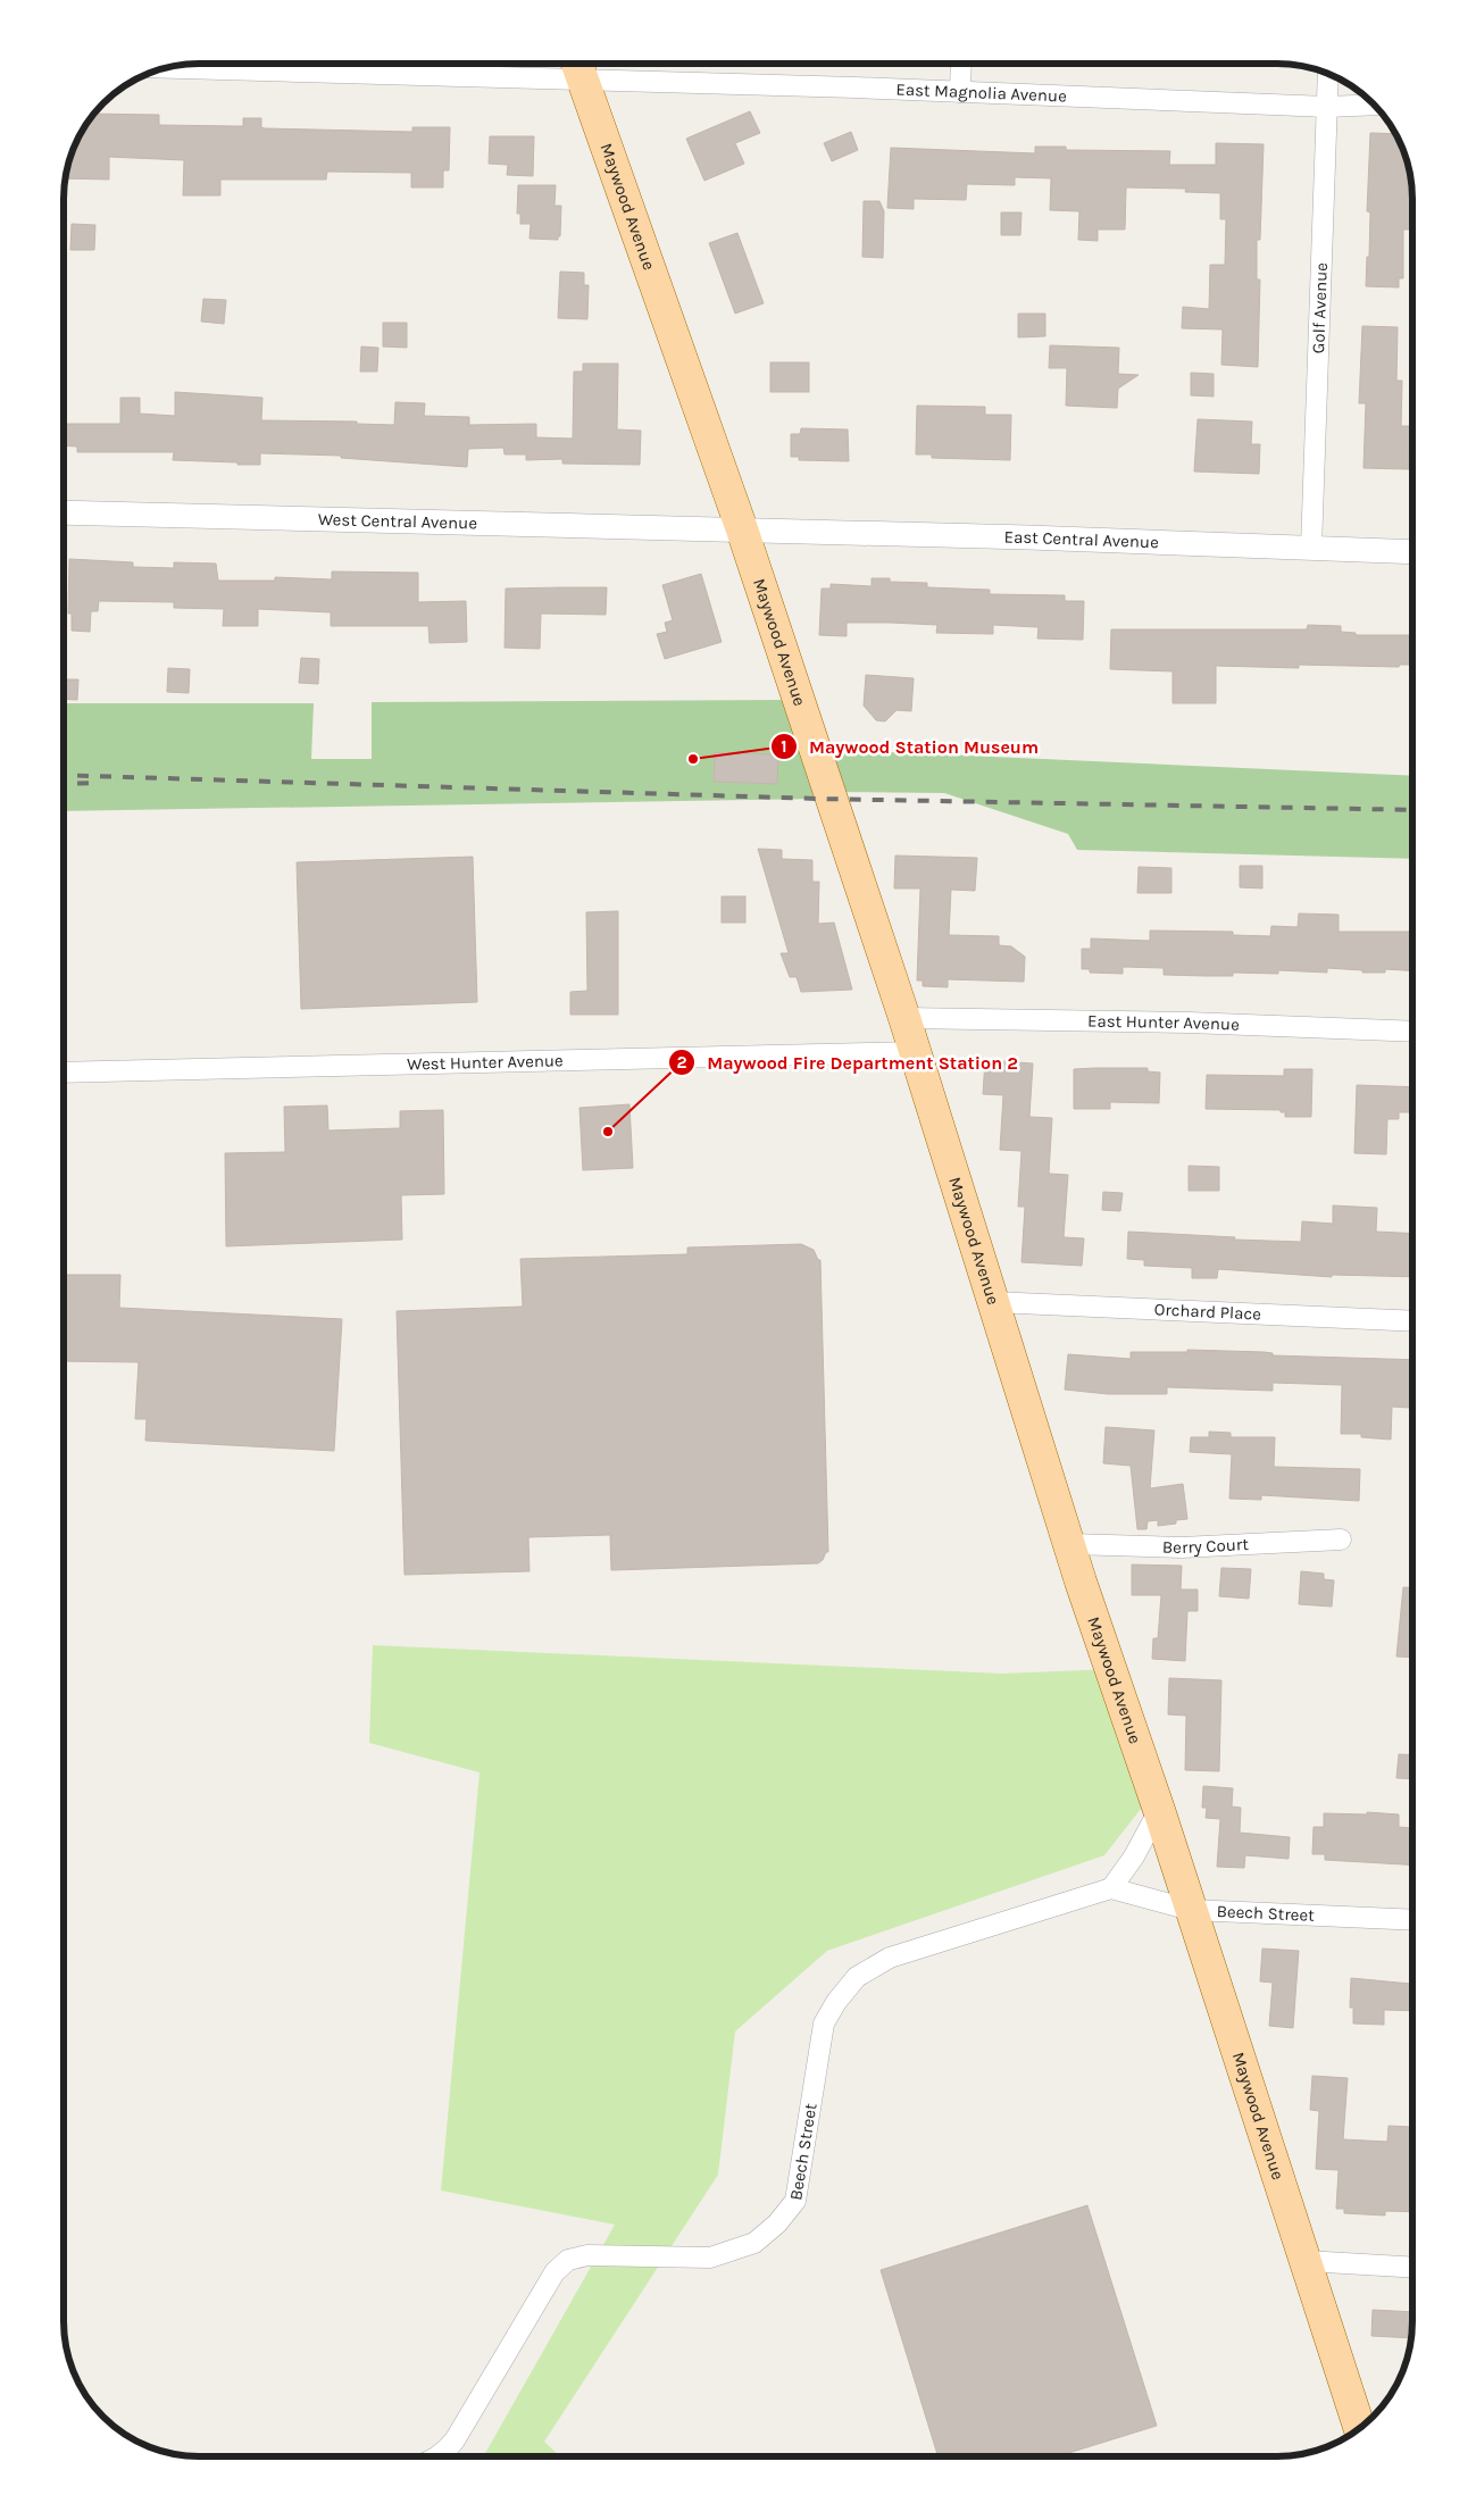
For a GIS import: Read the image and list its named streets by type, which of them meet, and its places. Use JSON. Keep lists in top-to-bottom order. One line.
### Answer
{"streets":{"main road":["Maywood Avenue"],"street":["East Magnolia Avenue","Golf Avenue","West Central Avenue","East Central Avenue","East Hunter Avenue","West Hunter Avenue","Orchard Place","Berry Court","Beech Street"]},"crossings":[["East Magnolia Avenue","Maywood Avenue"],["East Magnolia Avenue","Golf Avenue"],["Maywood Avenue","West Central Avenue"],["Maywood Avenue","East Central Avenue"],["Maywood Avenue","East Hunter Avenue"],["Maywood Avenue","West Hunter Avenue"],["Maywood Avenue","Orchard Place"],["Maywood Avenue","Berry Court"],["Maywood Avenue","Beech Street"],["Golf Avenue","East Central Avenue"],["West Central Avenue","East Central Avenue"]],"places":["Maywood Station Museum","Maywood Fire Department Station 2"]}
